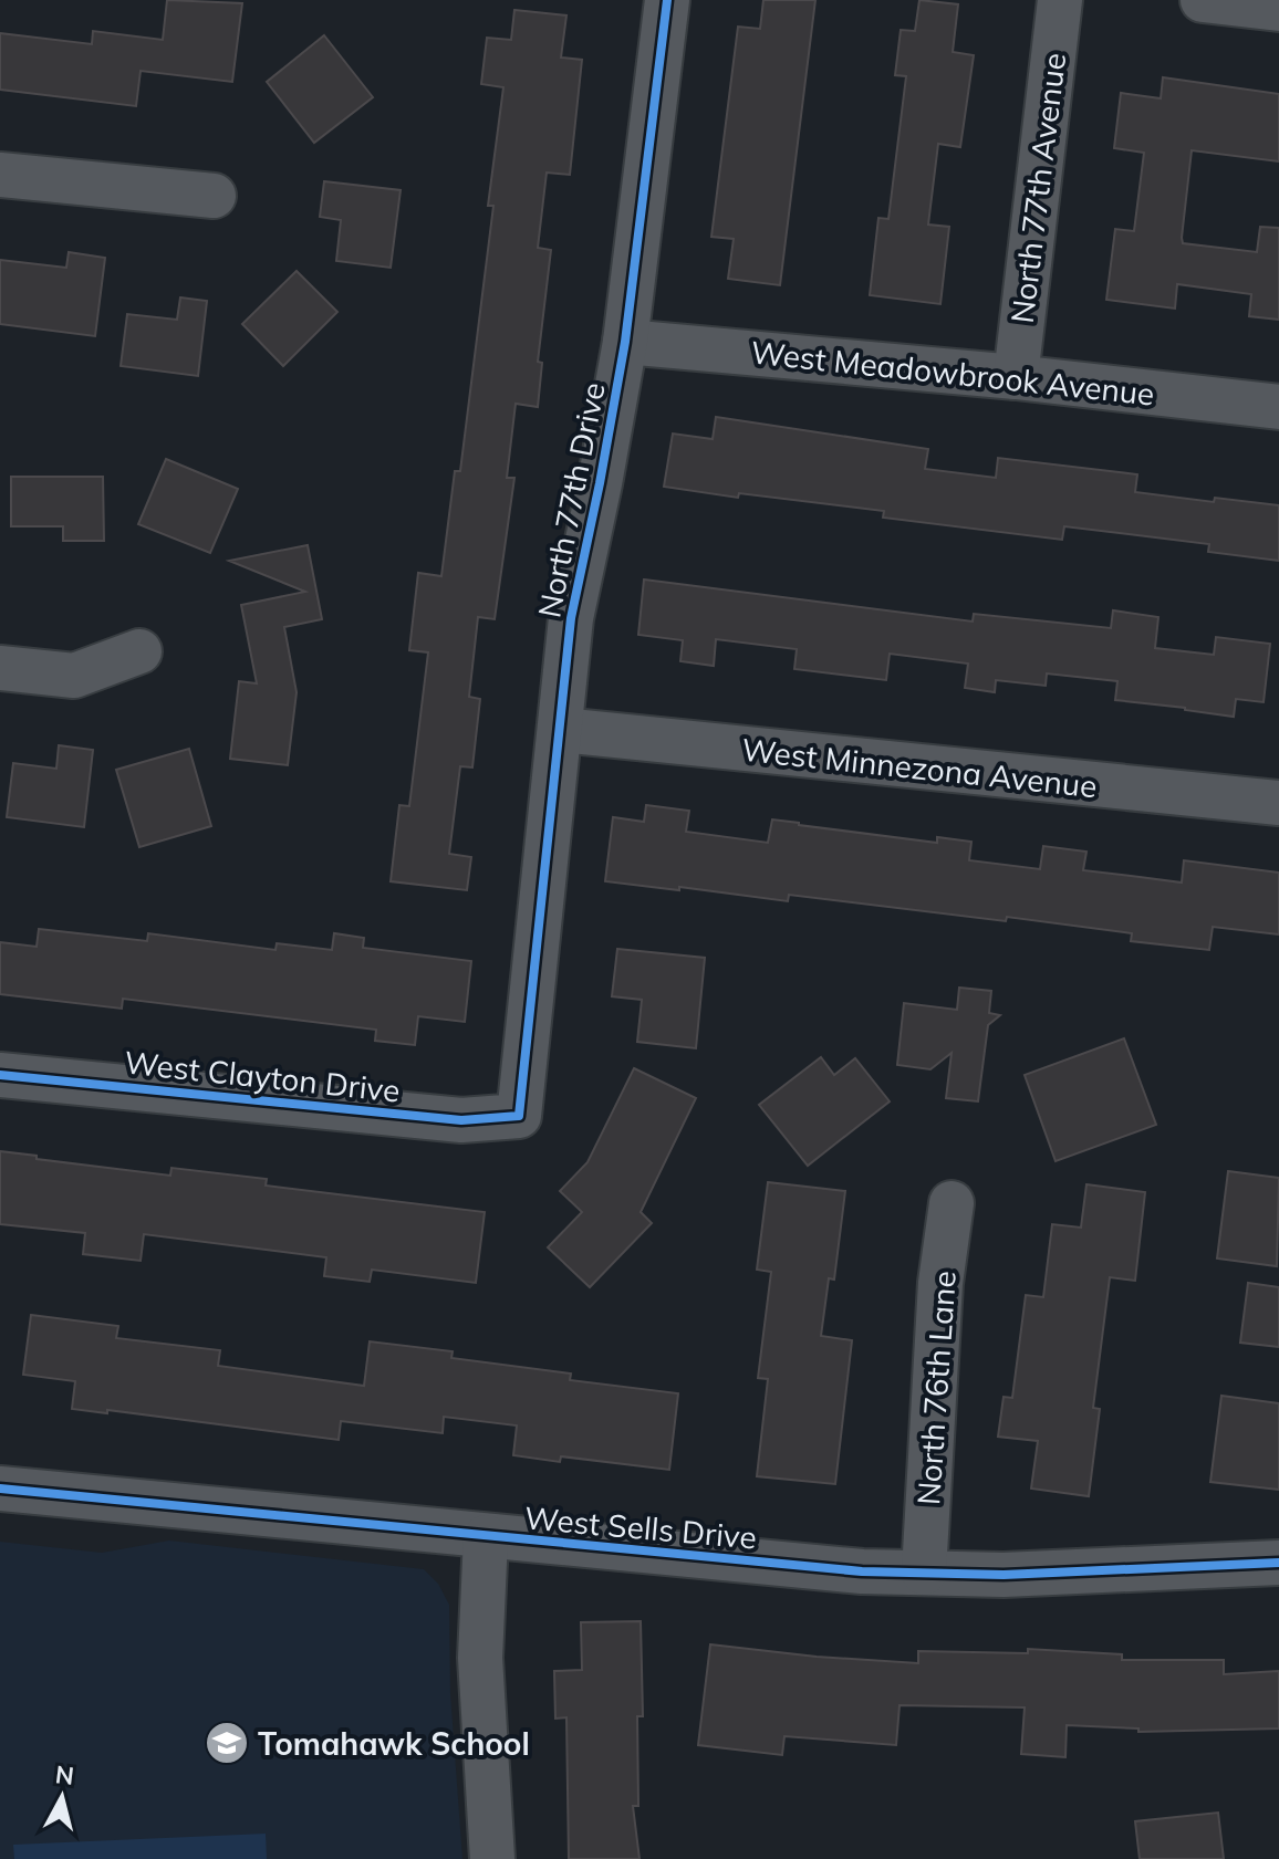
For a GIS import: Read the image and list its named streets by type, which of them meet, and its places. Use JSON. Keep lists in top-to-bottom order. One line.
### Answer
{"streets":{"street":["North 77th Avenue","West Meadowbrook Avenue","North 77th Drive","West Minnezona Avenue","West Clayton Drive","North 76th Lane","West Sells Drive"]},"crossings":[["North 77th Avenue","West Meadowbrook Avenue"],["West Meadowbrook Avenue","North 77th Drive"],["North 77th Drive","West Minnezona Avenue"],["North 77th Drive","West Clayton Drive"],["North 76th Lane","West Sells Drive"]],"places":{"school or university":["Tomahawk School"]},"north":"top"}
